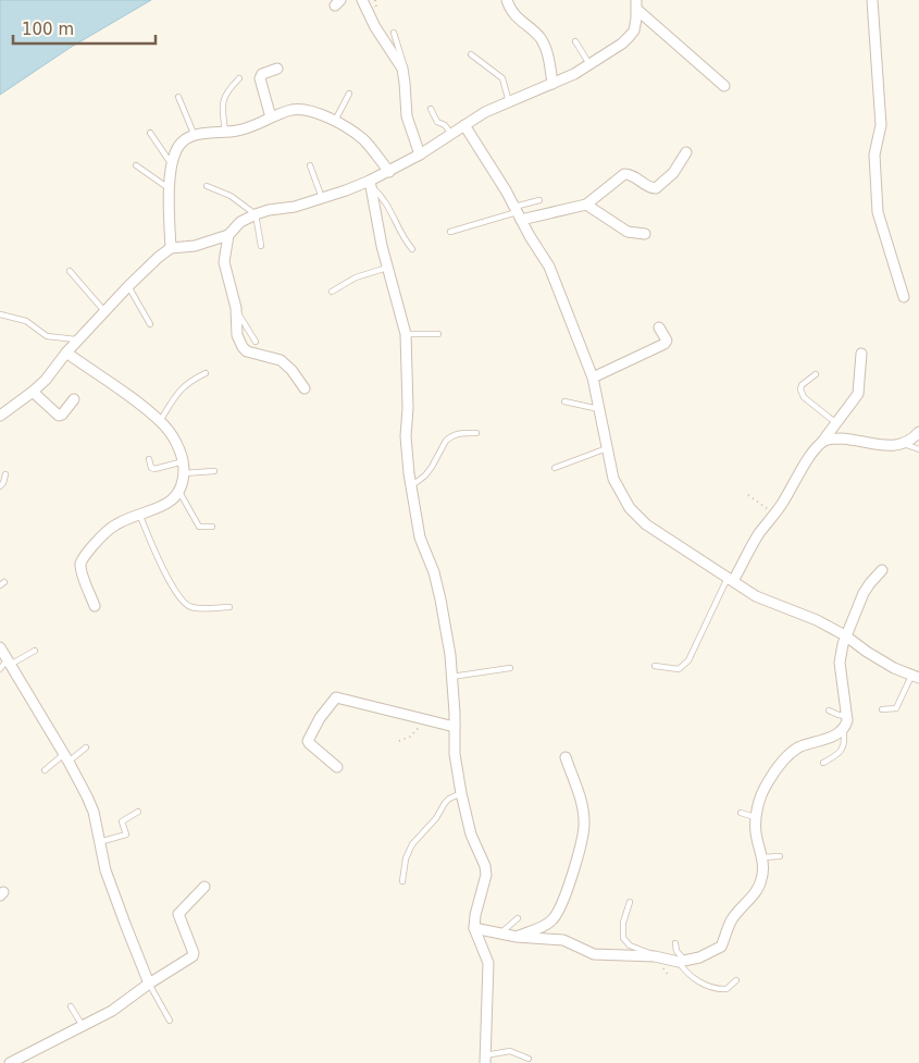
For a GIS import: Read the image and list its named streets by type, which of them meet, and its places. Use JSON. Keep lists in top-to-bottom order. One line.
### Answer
{"scale_bar":"100 m"}
